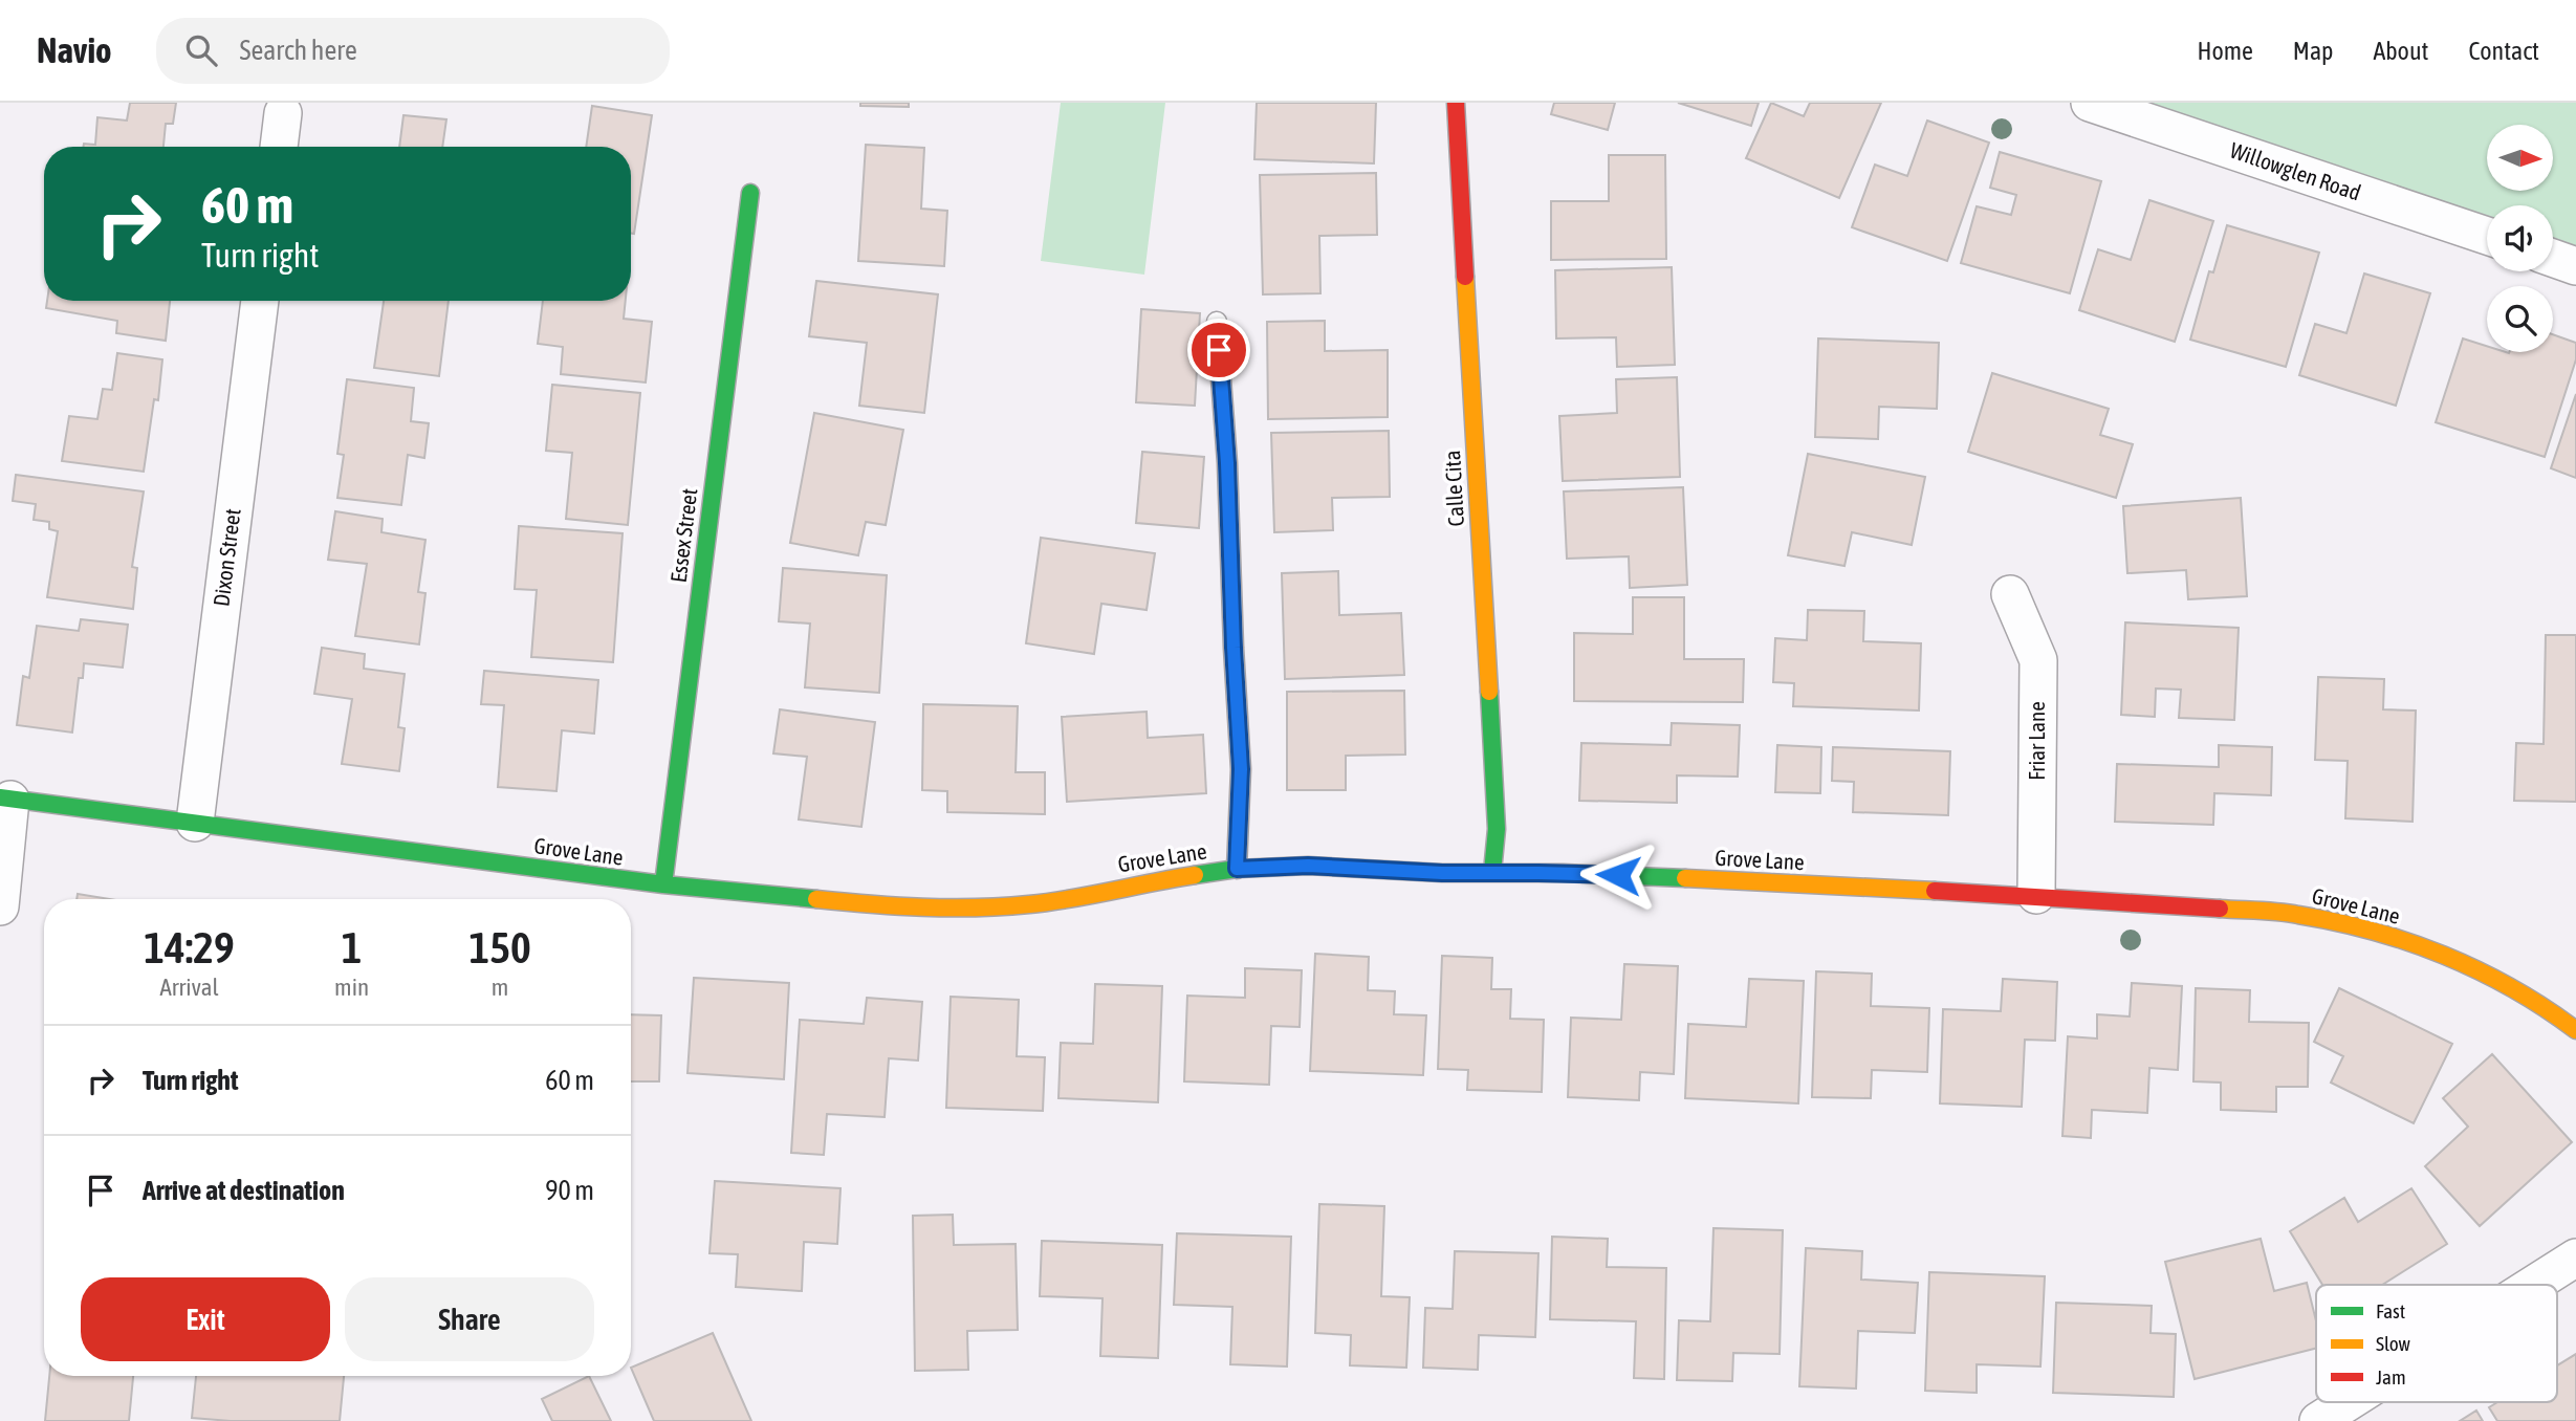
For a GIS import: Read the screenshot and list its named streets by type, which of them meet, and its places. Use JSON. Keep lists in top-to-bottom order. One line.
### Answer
{"streets":{"street":["Willowglen Road","Calle Cita","Essex Street","Dixon Street","Friar Lane","Grove Lane"]},"crossings":[["Calle Cita","Grove Lane"],["Essex Street","Grove Lane"],["Dixon Street","Grove Lane"],["Friar Lane","Grove Lane"]],"legend":["Fast","Slow","Jam"],"north":"right","page":{"header":"Navio","search":"Search here","nav":["Home","Map","About","Contact"],"turn":["60 m","Turn right"],"eta":["14:29","Arrival","1","min","150","m"],"list":[{"name":"Turn right","value":"60 m"},{"name":"Arrive at destination","value":"90 m"}],"buttons":["Exit","Share"]}}
